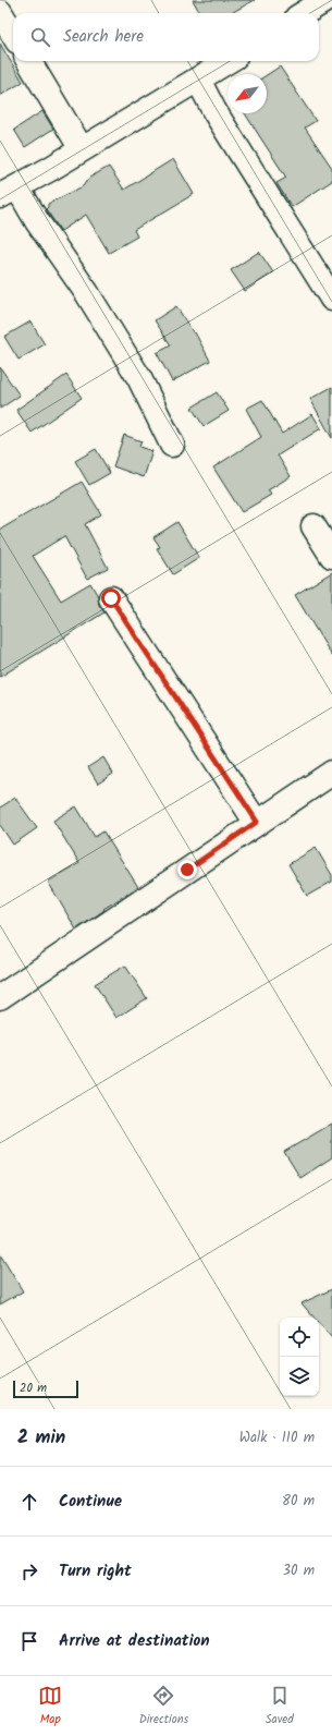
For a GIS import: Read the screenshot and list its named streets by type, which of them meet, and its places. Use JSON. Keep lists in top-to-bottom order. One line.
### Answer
{"scale_bar":"20 m","north":"bottom left","page":{"search":"Search here","scale":"20 m","heading":["2 min","Walk · 110 m"],"list":[["Continue","80 m"],["Turn right","30 m"],"Arrive at destination"],"nav":["Map","Directions","Saved"]}}
